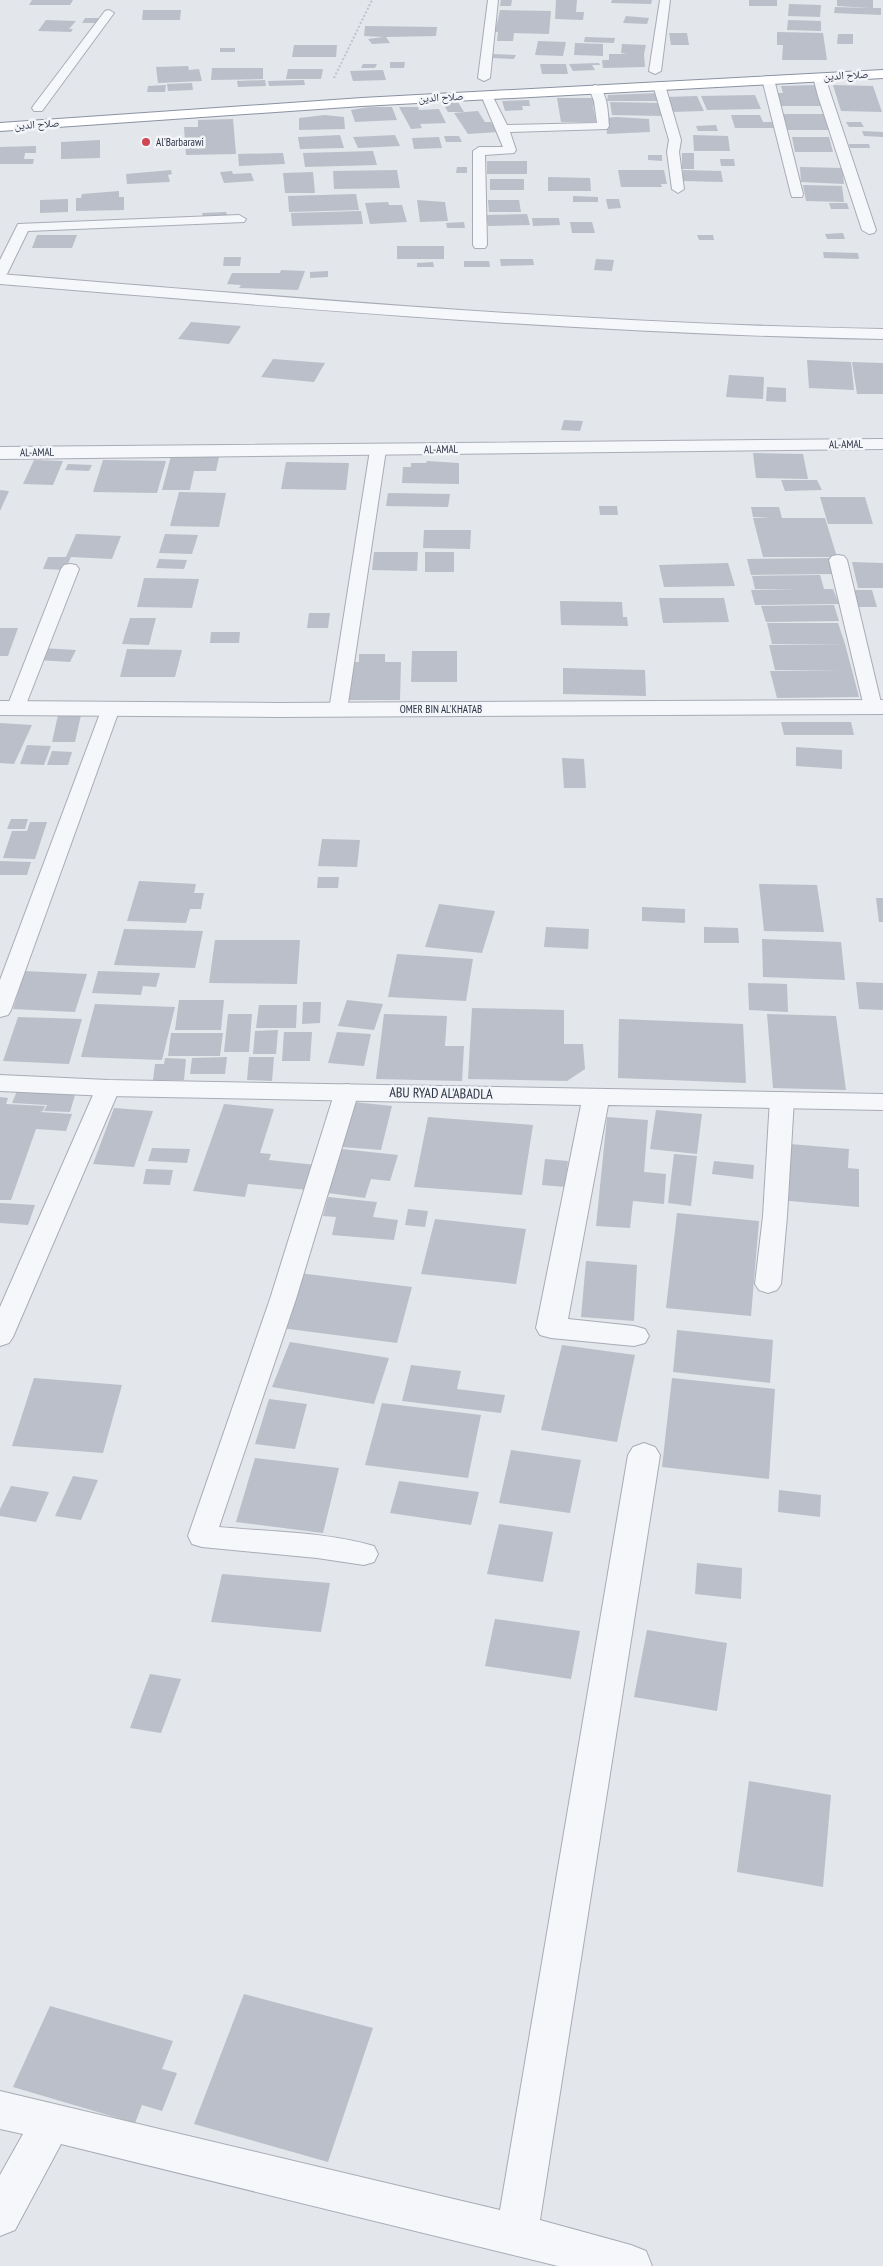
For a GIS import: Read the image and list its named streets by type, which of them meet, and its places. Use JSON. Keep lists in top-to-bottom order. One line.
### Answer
{"streets":{"highway":["صلاح الدين"],"street":["AL-AMAL","OMER BIN AL'KHATAB","ABU RYAD AL'ABADLA"]},"places":["Al'Barbarawi"]}
